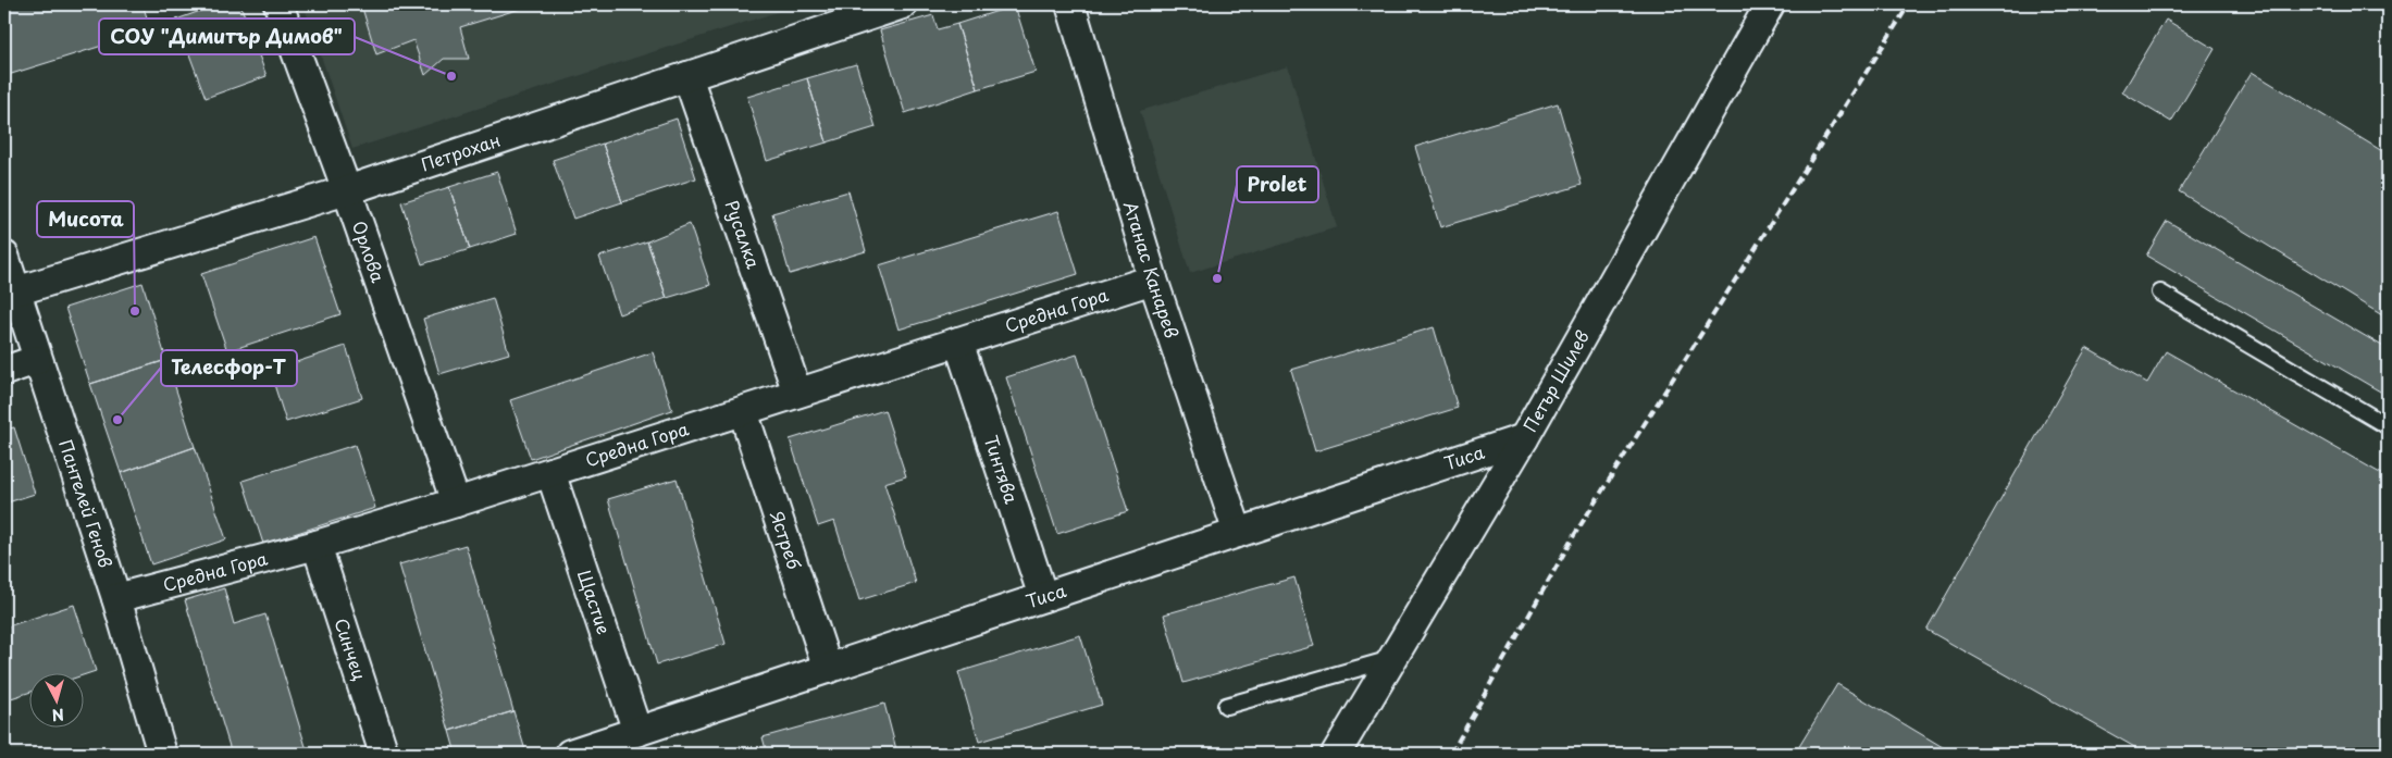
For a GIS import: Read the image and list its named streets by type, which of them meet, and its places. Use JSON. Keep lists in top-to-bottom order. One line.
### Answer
{"streets":{"street":["Петрохан","Русалка","Орлова","Атанас Канарев","Средна Гора","Петър Шилев","Тиса","Тинтява","Пантелей Генов","Ястреб","Щастие","Синчец"]},"crossings":[["Петрохан","Русалка"],["Петрохан","Орлова"],["Петрохан","Пантелей Генов"],["Русалка","Средна Гора"],["Орлова","Средна Гора"],["Атанас Канарев","Средна Гора"],["Атанас Канарев","Тиса"],["Средна Гора","Тинтява"],["Средна Гора","Пантелей Генов"],["Средна Гора","Ястреб"],["Средна Гора","Щастие"],["Средна Гора","Синчец"],["Петър Шилев","Тиса"],["Тиса","Тинтява"],["Тиса","Ястреб"],["Тиса","Щастие"]],"places":["СОУ \"Димитър Димов\"","Prolet","Мисота","Телесфор-Т"],"north":"bottom"}
